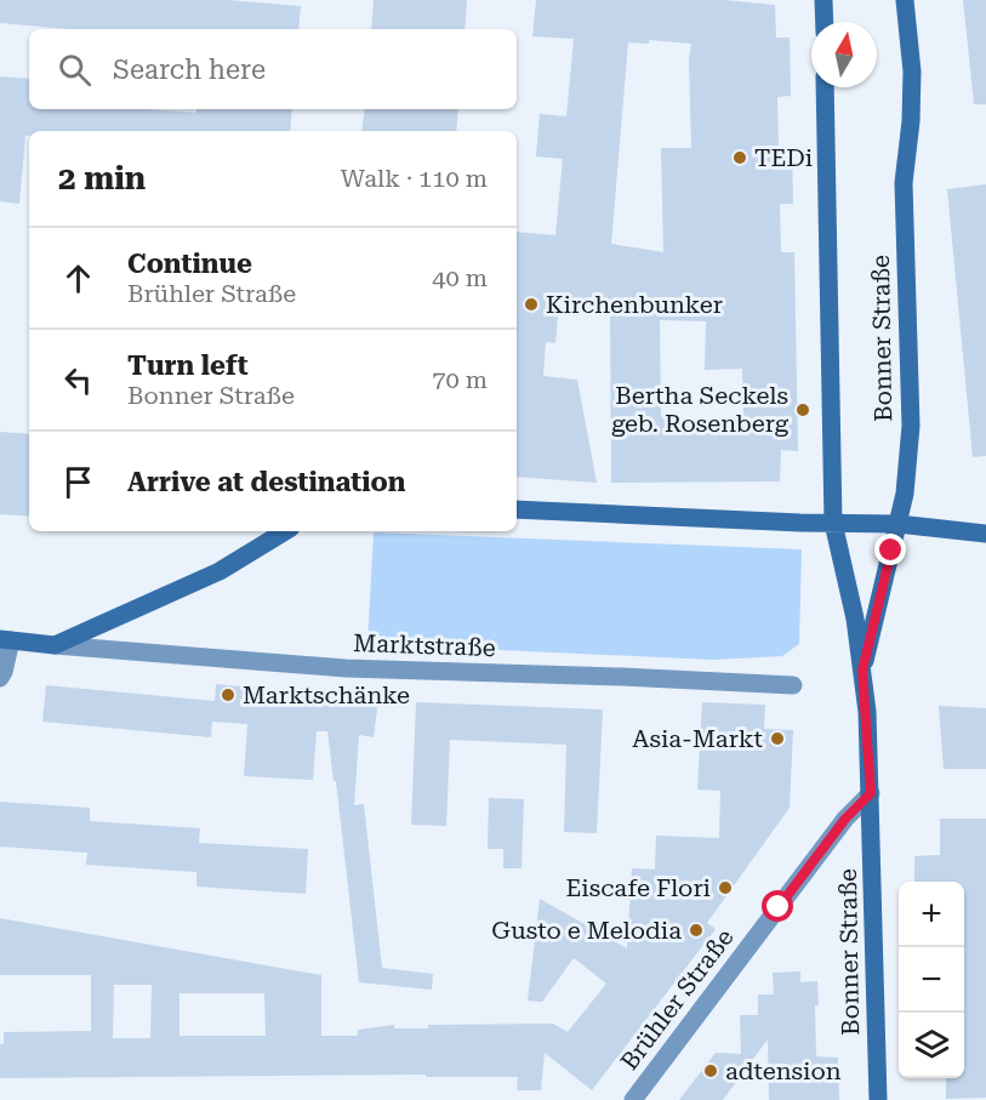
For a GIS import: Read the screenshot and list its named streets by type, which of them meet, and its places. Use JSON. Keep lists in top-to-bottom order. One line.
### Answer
{"streets":{"main road":["Bonner Straße","Marktstraße"],"street":["Brühler Straße"]},"crossings":[["Bonner Straße","Brühler Straße"]],"places":["TEDi","Kirchenbunker","Bertha Seckels geb. Rosenberg","Marktschänke","Asia-Markt","Eiscafe Flori","Gusto e Melodia","adtension"],"north":"top","page":{"search":"Search here","heading":["2 min","Walk · 110 m"],"list":[["Continue","Brühler Straße","40 m"],["Turn left","Bonner Straße","70 m"],"Arrive at destination"],"map_buttons":["+","−"]}}
